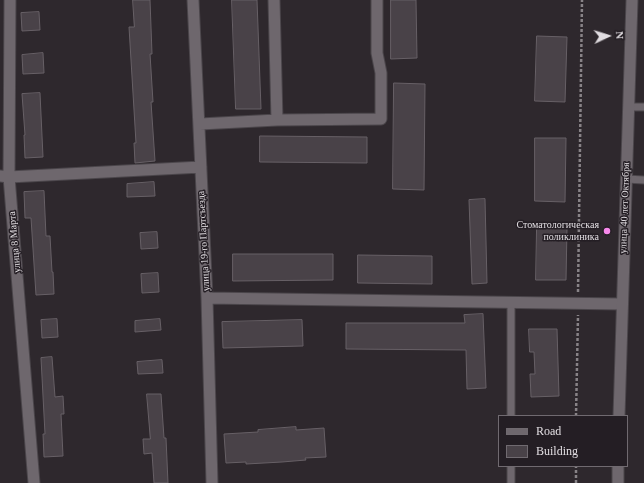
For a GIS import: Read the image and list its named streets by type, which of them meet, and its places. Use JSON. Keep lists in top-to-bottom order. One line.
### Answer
{"streets":{"street":["улица 40 лет Октября","улица 19-го Партсъезда","улица 8 Марта"]},"places":["Стоматологическая поликлиника"],"legend":["Road","Building"],"north":"right"}
